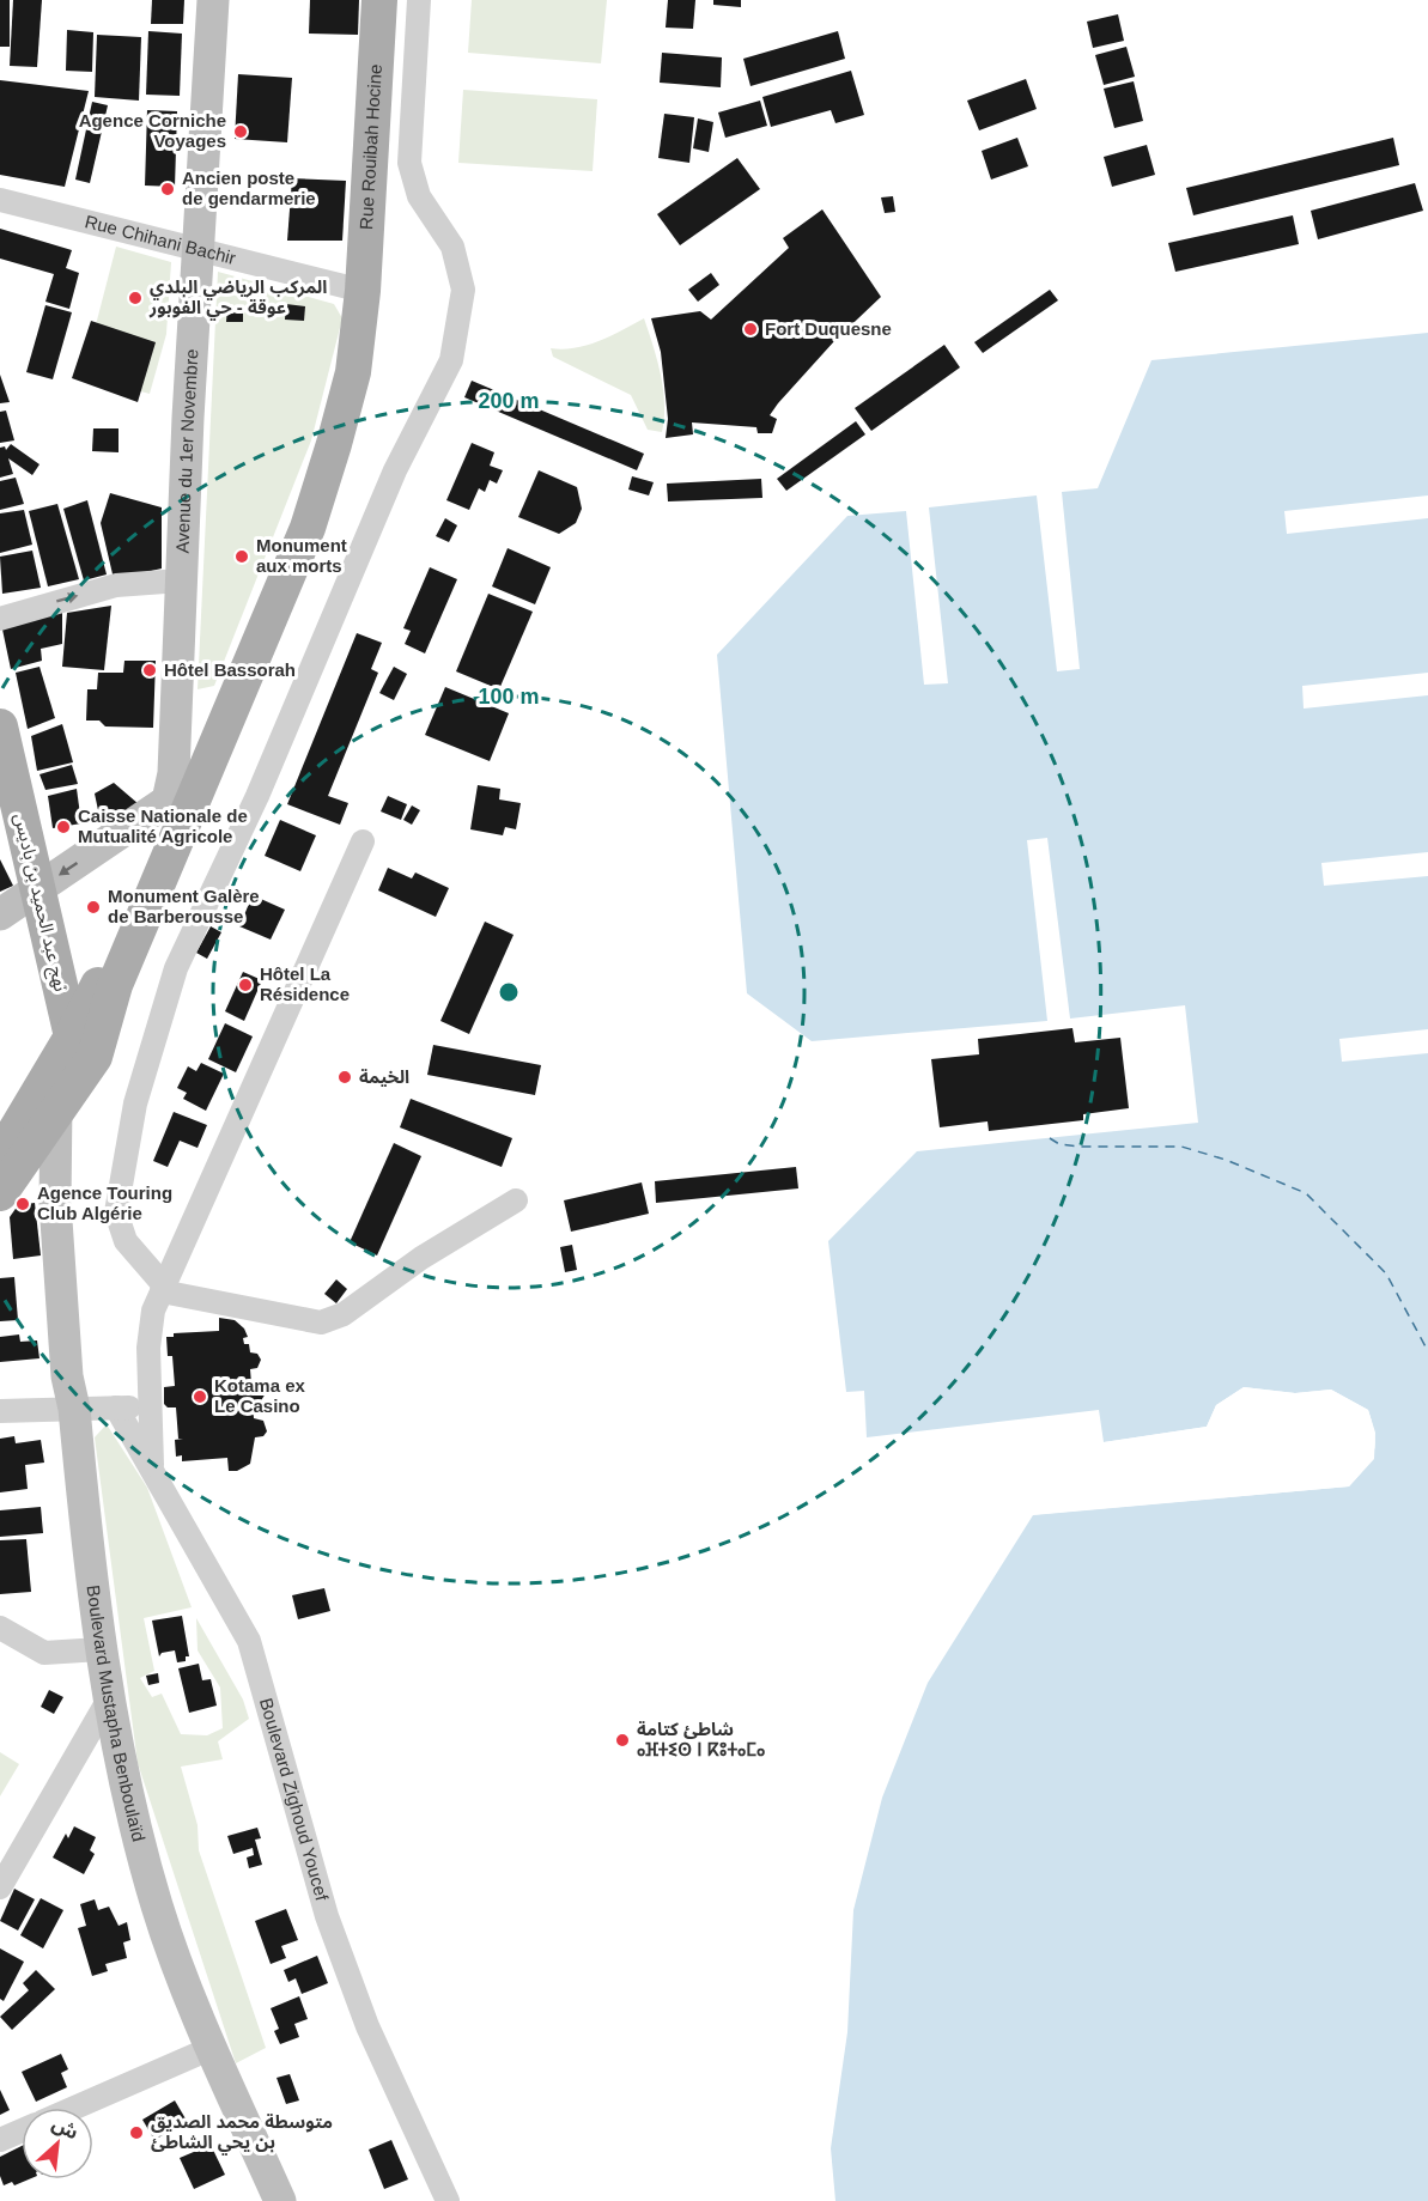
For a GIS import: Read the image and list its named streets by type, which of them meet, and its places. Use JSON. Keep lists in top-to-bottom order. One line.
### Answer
{"streets":{"main road":["Rue Rouibah Hocine","Avenue du 1er Novembre","نهج عبد الحميد بن باديس","Boulevard Mustapha Benboulaïd"],"street":["Rue Chihani Bachir","Boulevard Zighoud Youcef"]},"crossings":[["Rue Rouibah Hocine","Rue Chihani Bachir"],["Rue Chihani Bachir","Avenue du 1er Novembre"]],"places":["Agence Corniche Voyages","Ancien poste de gendarmerie","المركب الرياضي البلدي عوقة - حي الفوبور","Fort Duquesne","Monument aux morts","Hôtel Bassorah","Caisse Nationale de Mutualité Agricole","Monument Galère de Barberousse","Hôtel La Résidence","الخيمة","Agence Touring Club Algérie","Kotama ex Le Casino","شاطئ كتامة ⴰⴼⵜⵉⵙ ⵏ ⴽⵓⵜⴰⵎⴰ","متوسطة محمد الصديق بن يحي الشاطئ"],"north":"top right","rings":["200 m","100 m"]}
